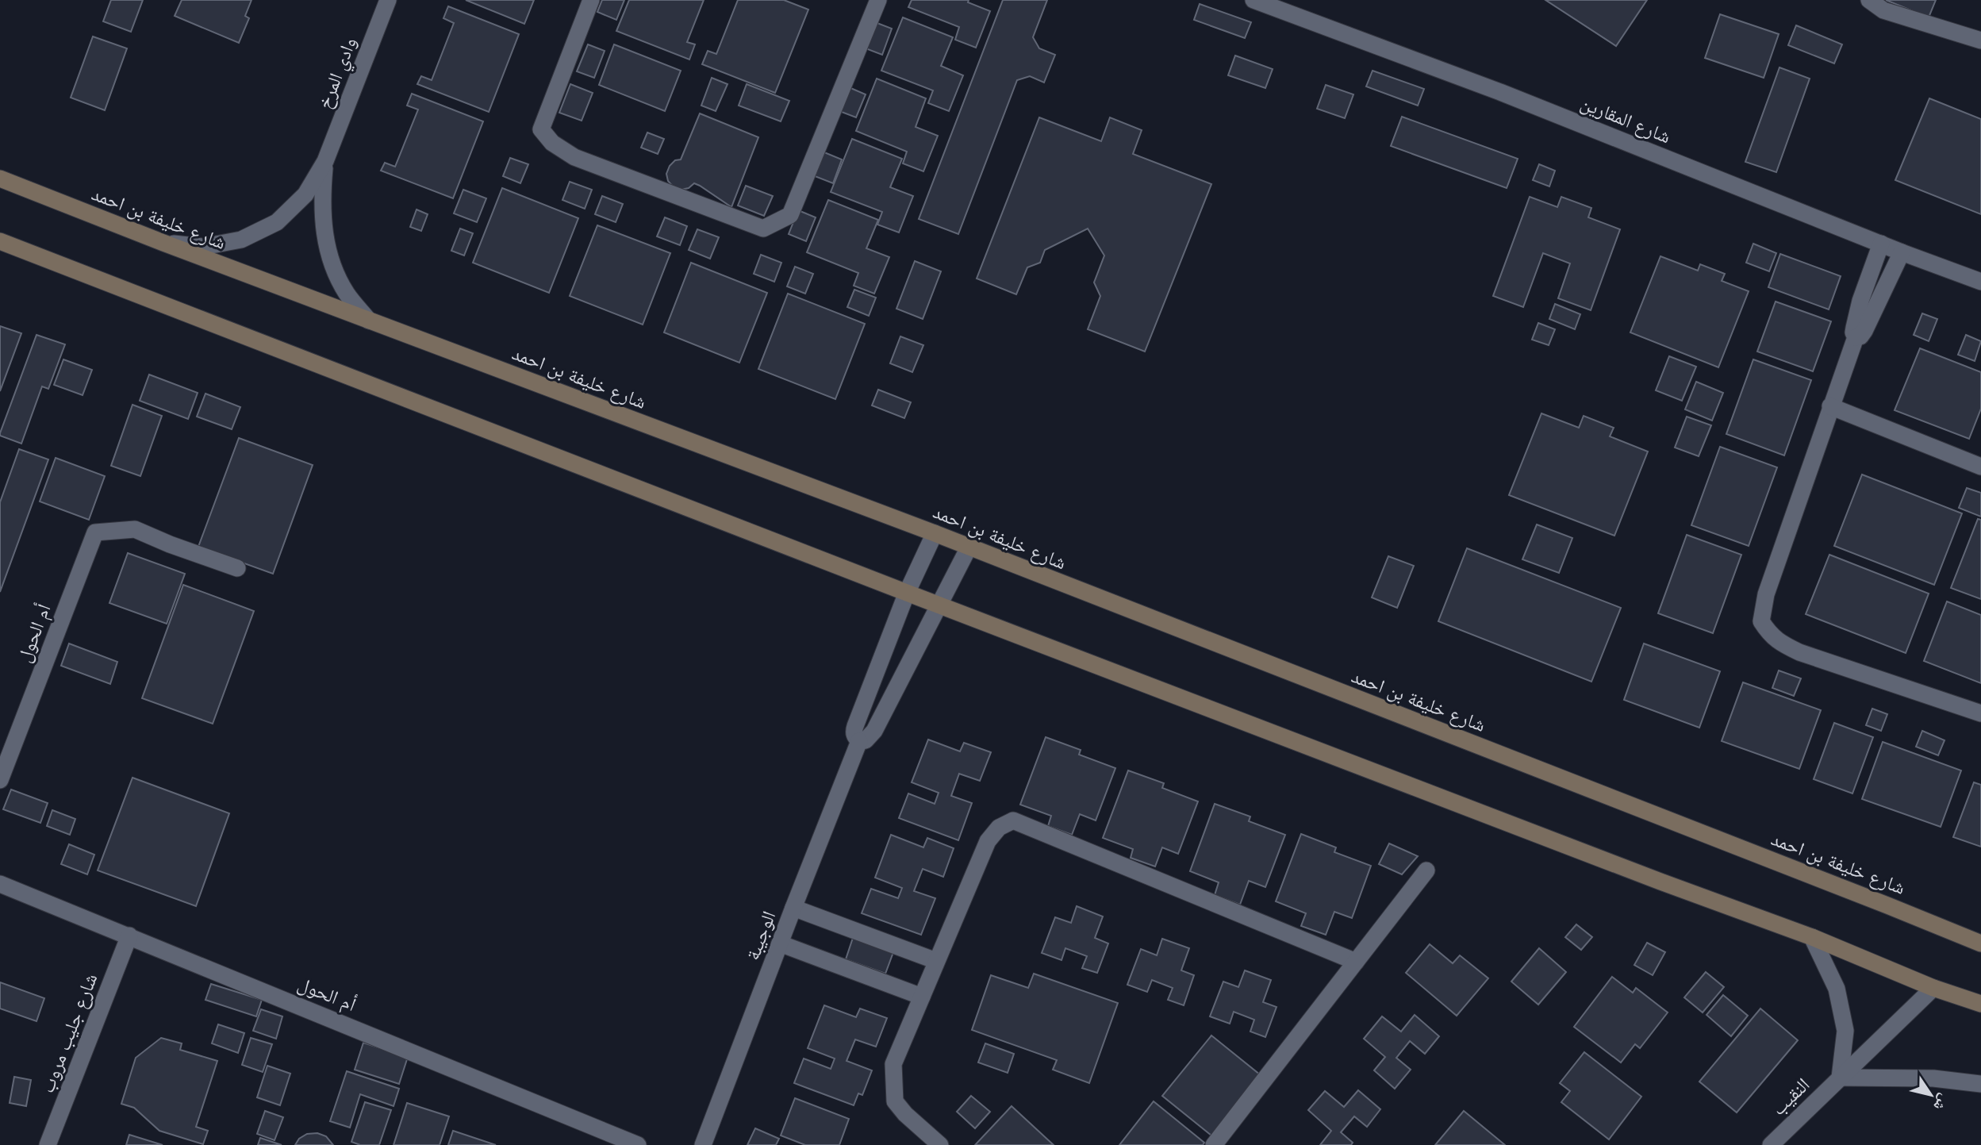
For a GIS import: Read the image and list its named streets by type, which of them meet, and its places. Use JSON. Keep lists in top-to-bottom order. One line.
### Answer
{"streets":{"street":["وادي المرخ","شارع المقارين","شارع خليفة بن احمد","أم الحول","الوجيبة","شارع جليب مروب","النقيب"]},"crossings":[["وادي المرخ","شارع خليفة بن احمد"],["أم الحول","شارع جليب مروب"]],"north":"bottom right"}
